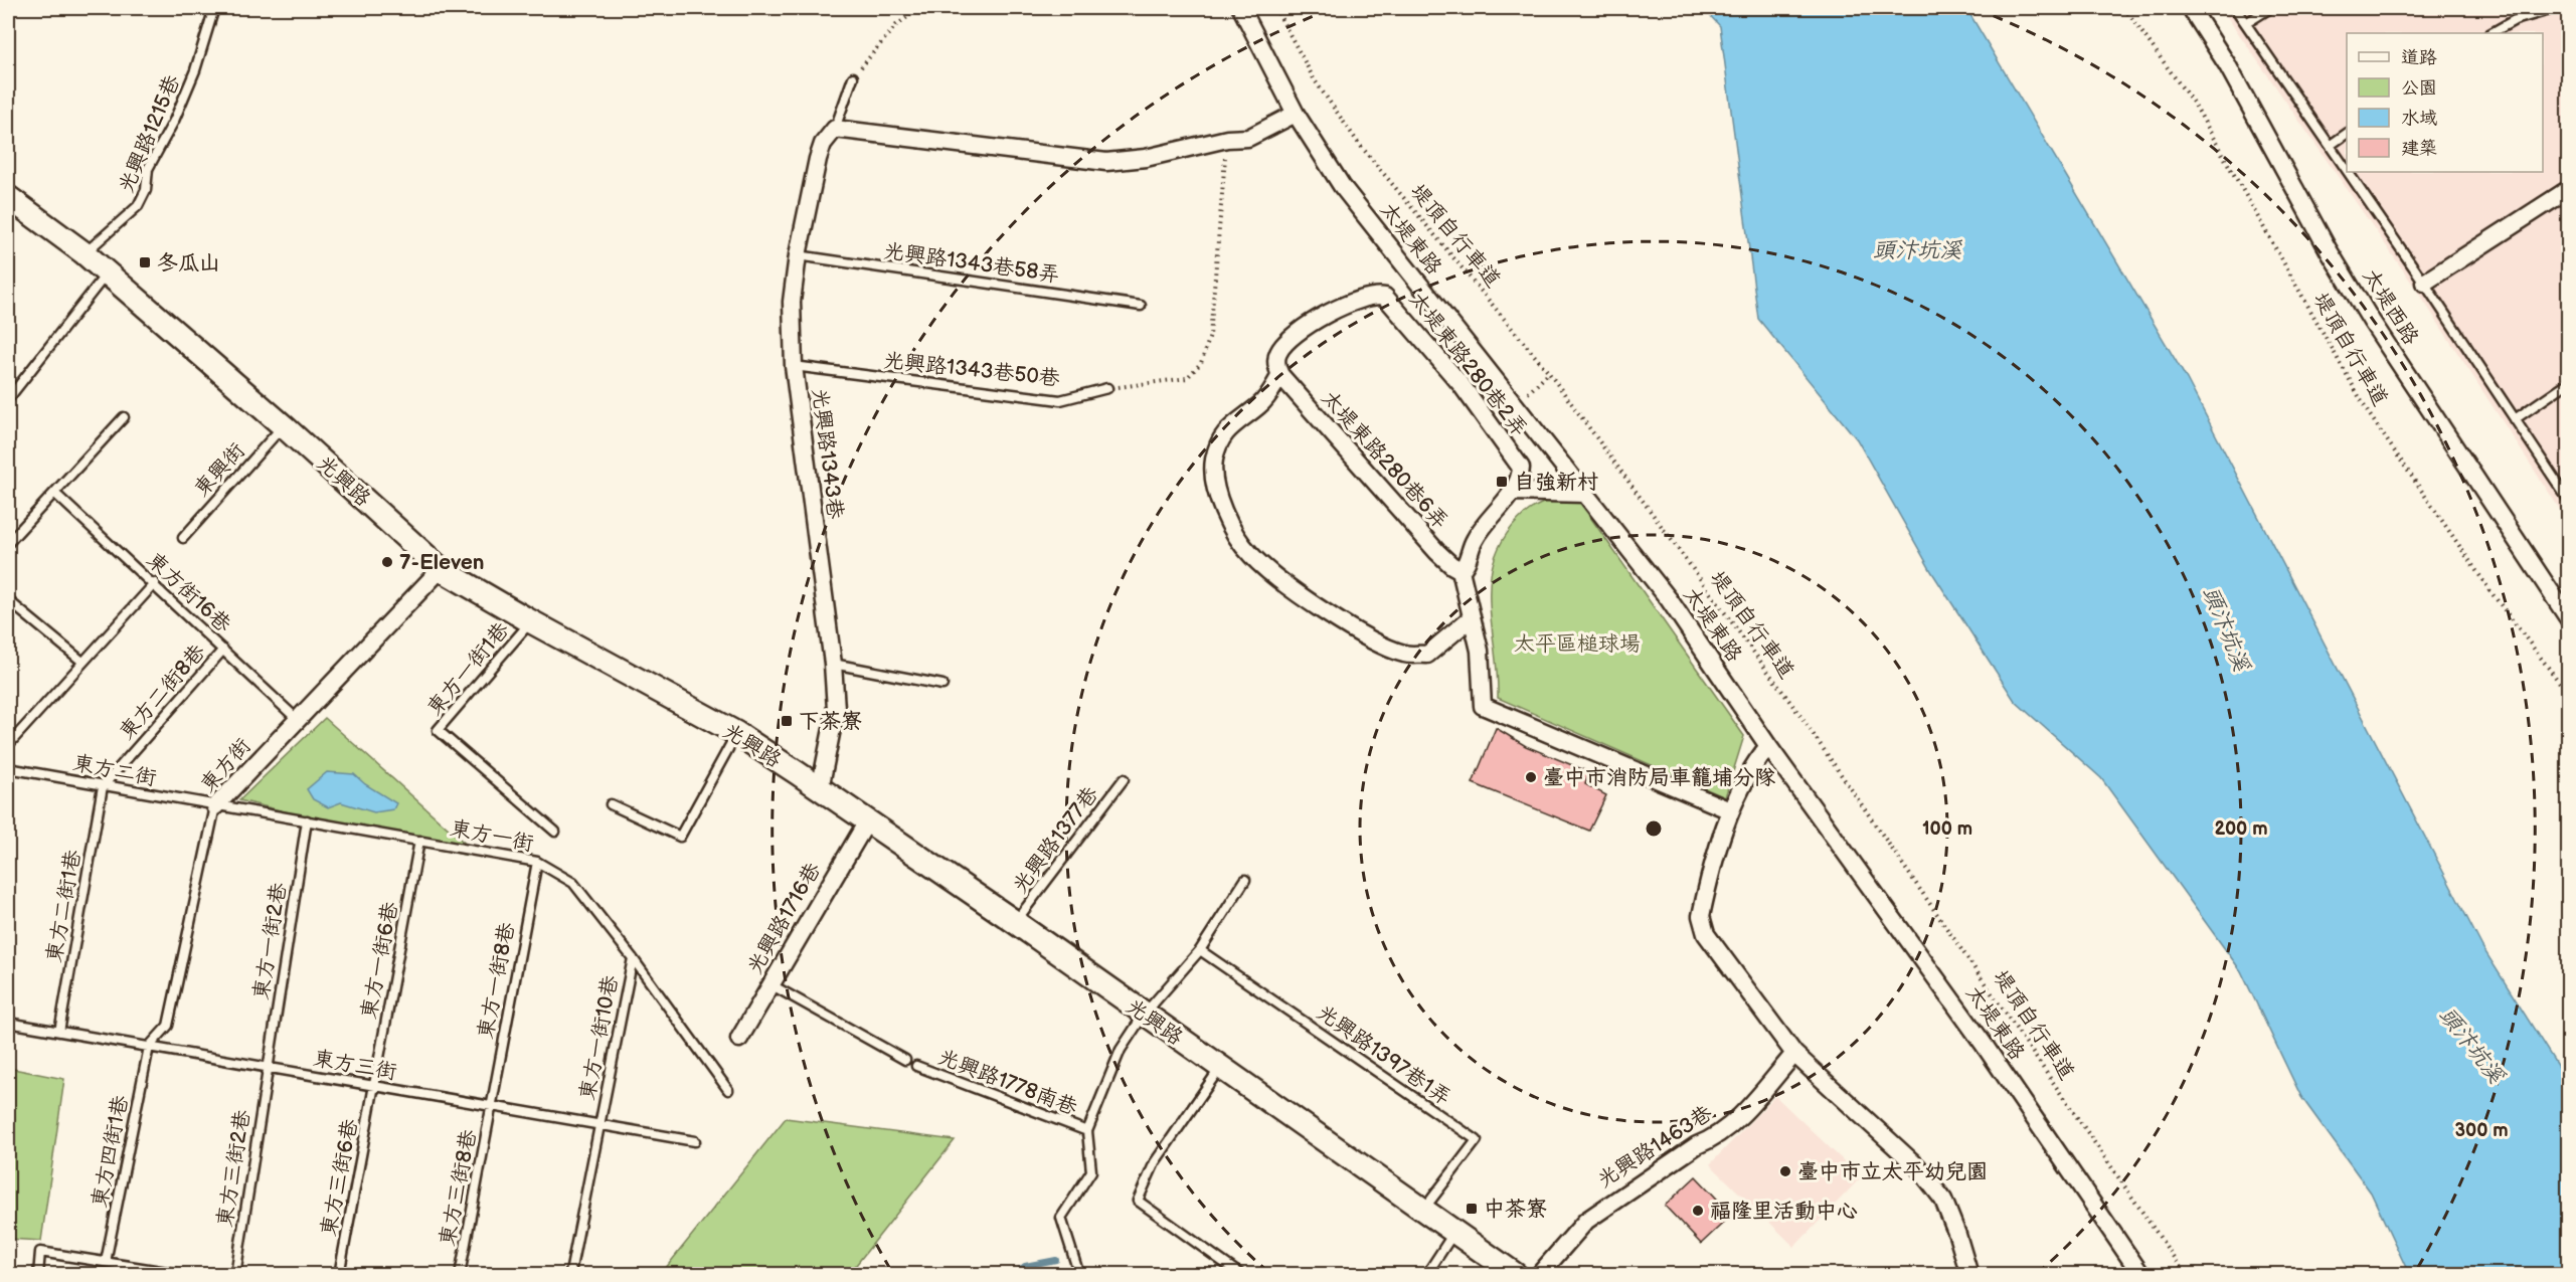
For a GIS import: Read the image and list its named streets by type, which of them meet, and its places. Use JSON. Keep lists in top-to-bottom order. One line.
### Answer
{"streets":{"main road":["光興路"],"street":["太堤東路","太堤西路","太堤東路280巷2弄","光興路1343巷","太堤東路280巷6弄","東方街","光興路1716巷","光興路1463巷"],"lane":["光興路1215巷","光興路1343巷58弄","光興路1343巷50巷","東興街","東方街16巷","東方一街1巷","東方二街8巷","東方二街","東方一街","光興路1377巷","東方二街1巷","東方一街2巷","東方一街6巷","東方一街8巷","東方一街10巷","光興路1397巷1弄","東方三街","光興路1778南巷","東方四街1巷","東方三街2巷","東方三街6巷","東方三街8巷"],"path":["堤頂自行車道"]},"crossings":[["光興路1215巷","光興路"],["光興路1343巷58弄","光興路1343巷"],["太堤東路280巷2弄","太堤東路280巷6弄"],["光興路1343巷50巷","光興路1343巷"],["光興路1343巷","光興路"],["東興街","光興路"],["光興路","東方一街1巷"],["光興路","東方街"],["光興路","光興路1377巷"],["光興路","光興路1716巷"],["光興路","光興路1397巷1弄"],["東方街16巷","東方二街8巷"],["東方街16巷","東方街"],["東方二街8巷","東方二街"],["東方二街8巷","東方二街1巷"],["東方街","東方二街"],["東方街","東方一街"],["東方街","東方三街"],["東方街","東方四街1巷"],["東方二街","東方一街"],["東方二街","東方二街1巷"],["東方一街","東方一街2巷"],["東方一街","東方一街6巷"],["東方一街","東方一街8巷"],["東方一街","東方一街10巷"],["東方二街1巷","東方三街"],["東方一街2巷","東方三街"],["東方一街2巷","東方三街2巷"],["東方一街6巷","東方三街"],["東方一街6巷","東方三街6巷"],["東方一街8巷","東方三街"],["東方一街8巷","東方三街8巷"],["東方一街10巷","東方三街"],["東方三街","東方四街1巷"],["東方三街","東方三街2巷"],["東方三街","東方三街6巷"],["東方三街","東方三街8巷"]],"water":["頭汴坑溪"],"parks":["太平區槌球場"],"places":{"transit":["冬瓜山","自強新村","下茶寮","中茶寮"],"other":["7-Eleven","臺中市消防局車籠埔分隊","臺中市立太平幼兒園","福隆里活動中心"]},"legend":["道路","公園","水域","建築"],"rings":["100 m","200 m","300 m"]}
